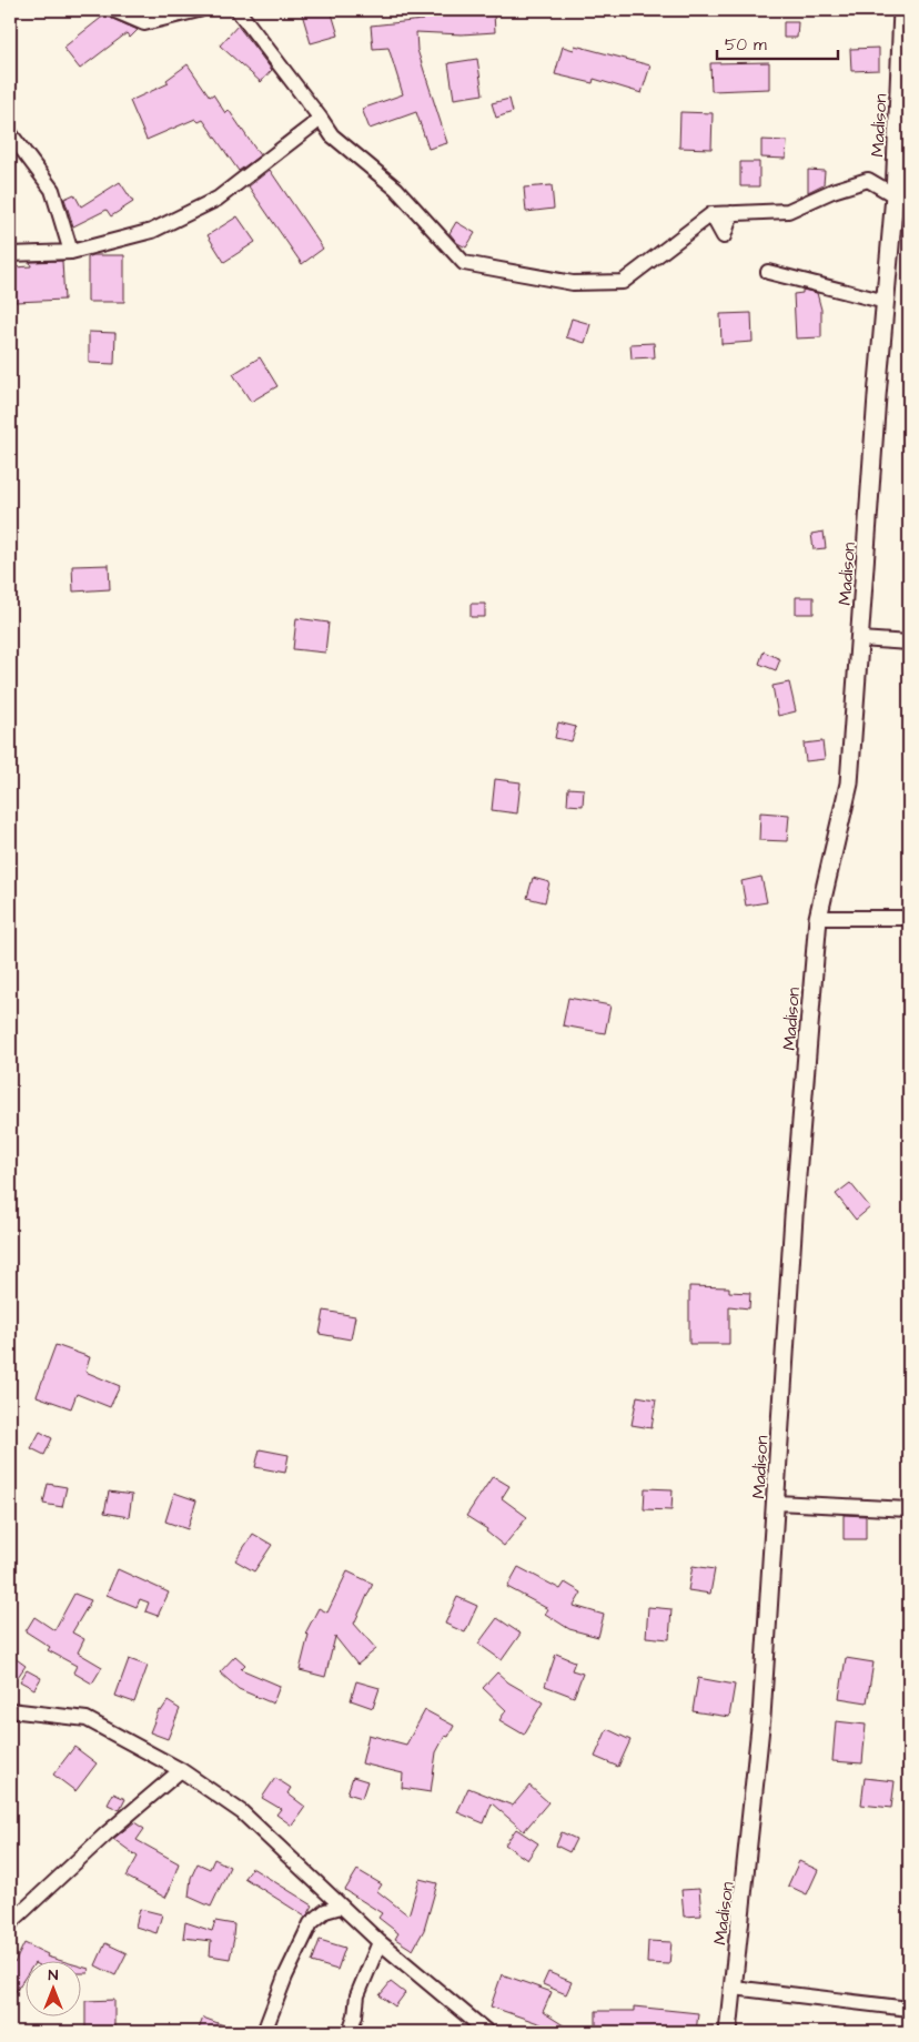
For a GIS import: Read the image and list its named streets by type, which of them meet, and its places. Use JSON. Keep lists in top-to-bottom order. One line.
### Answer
{"streets":{"street":["Madison"]},"scale_bar":"50 m","north":"top"}
